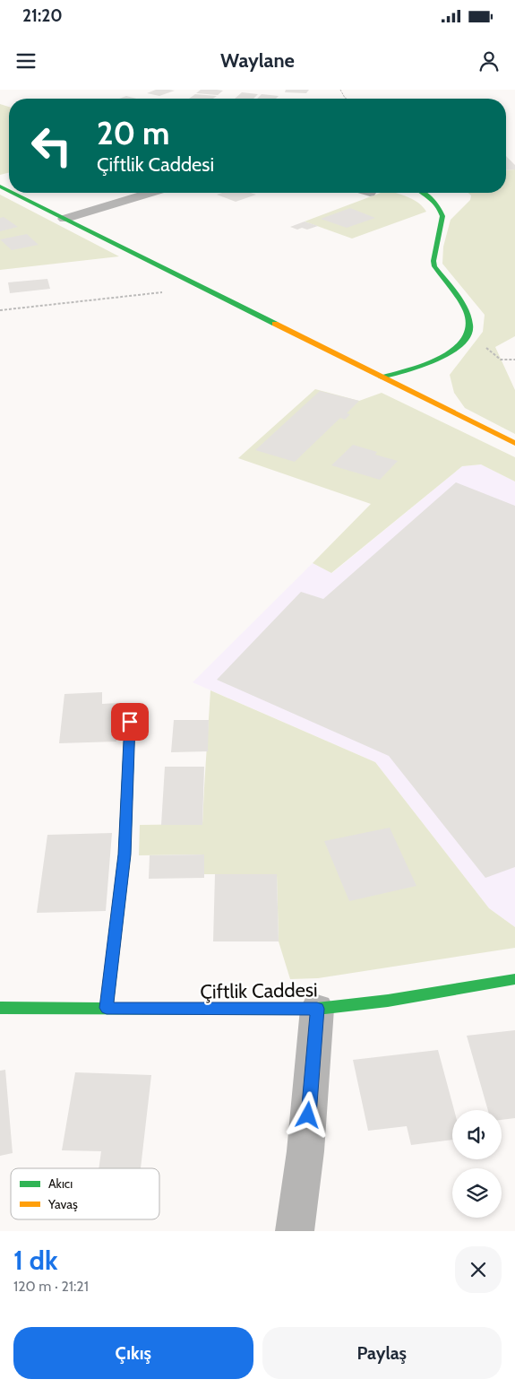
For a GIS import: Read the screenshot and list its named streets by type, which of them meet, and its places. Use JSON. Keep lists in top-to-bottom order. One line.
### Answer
{"streets":{"street":["Çiftlik Caddesi"]},"legend":["Akıcı","Yavaş"],"page":{"status":"21:20","header":"Waylane","turn":["20 m","Çiftlik Caddesi"],"heading":["1 dk","120 m · 21:21"],"buttons":["Çıkış","Paylaş"]}}
